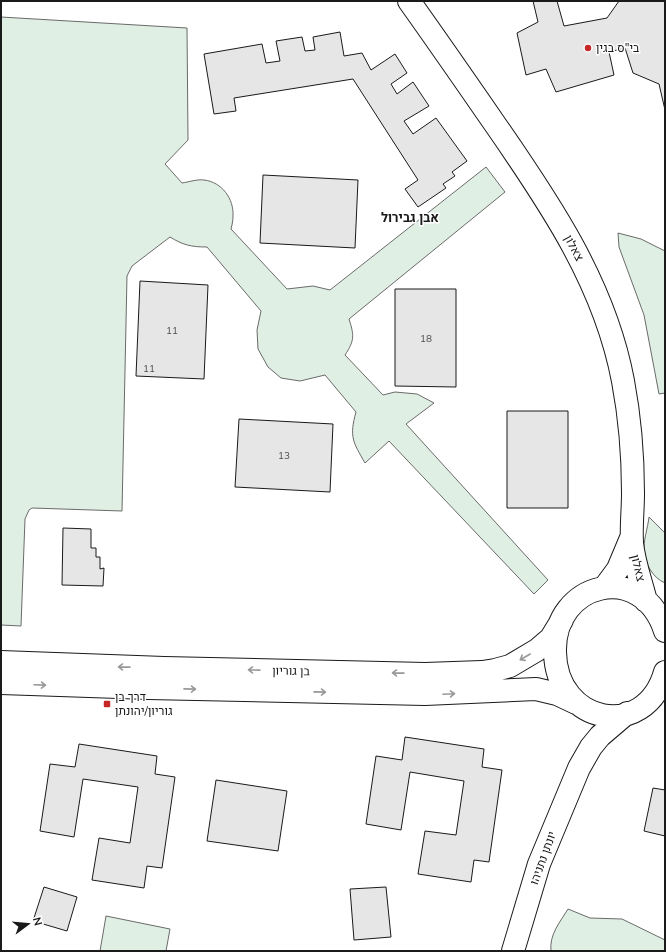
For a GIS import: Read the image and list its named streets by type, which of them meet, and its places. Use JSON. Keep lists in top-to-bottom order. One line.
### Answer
{"streets":{"street":["צאלון","בן גוריון","יונתן נתניהו"]},"crossings":[["בן גוריון","יונתן נתניהו"]],"districts":["אבן גבירול"],"places":{"other":["בי\"ס בגין"],"transit":["דרך בן גוריון/יהונתן"]},"house_numbers":["11","18","11","13"],"north":"right"}
